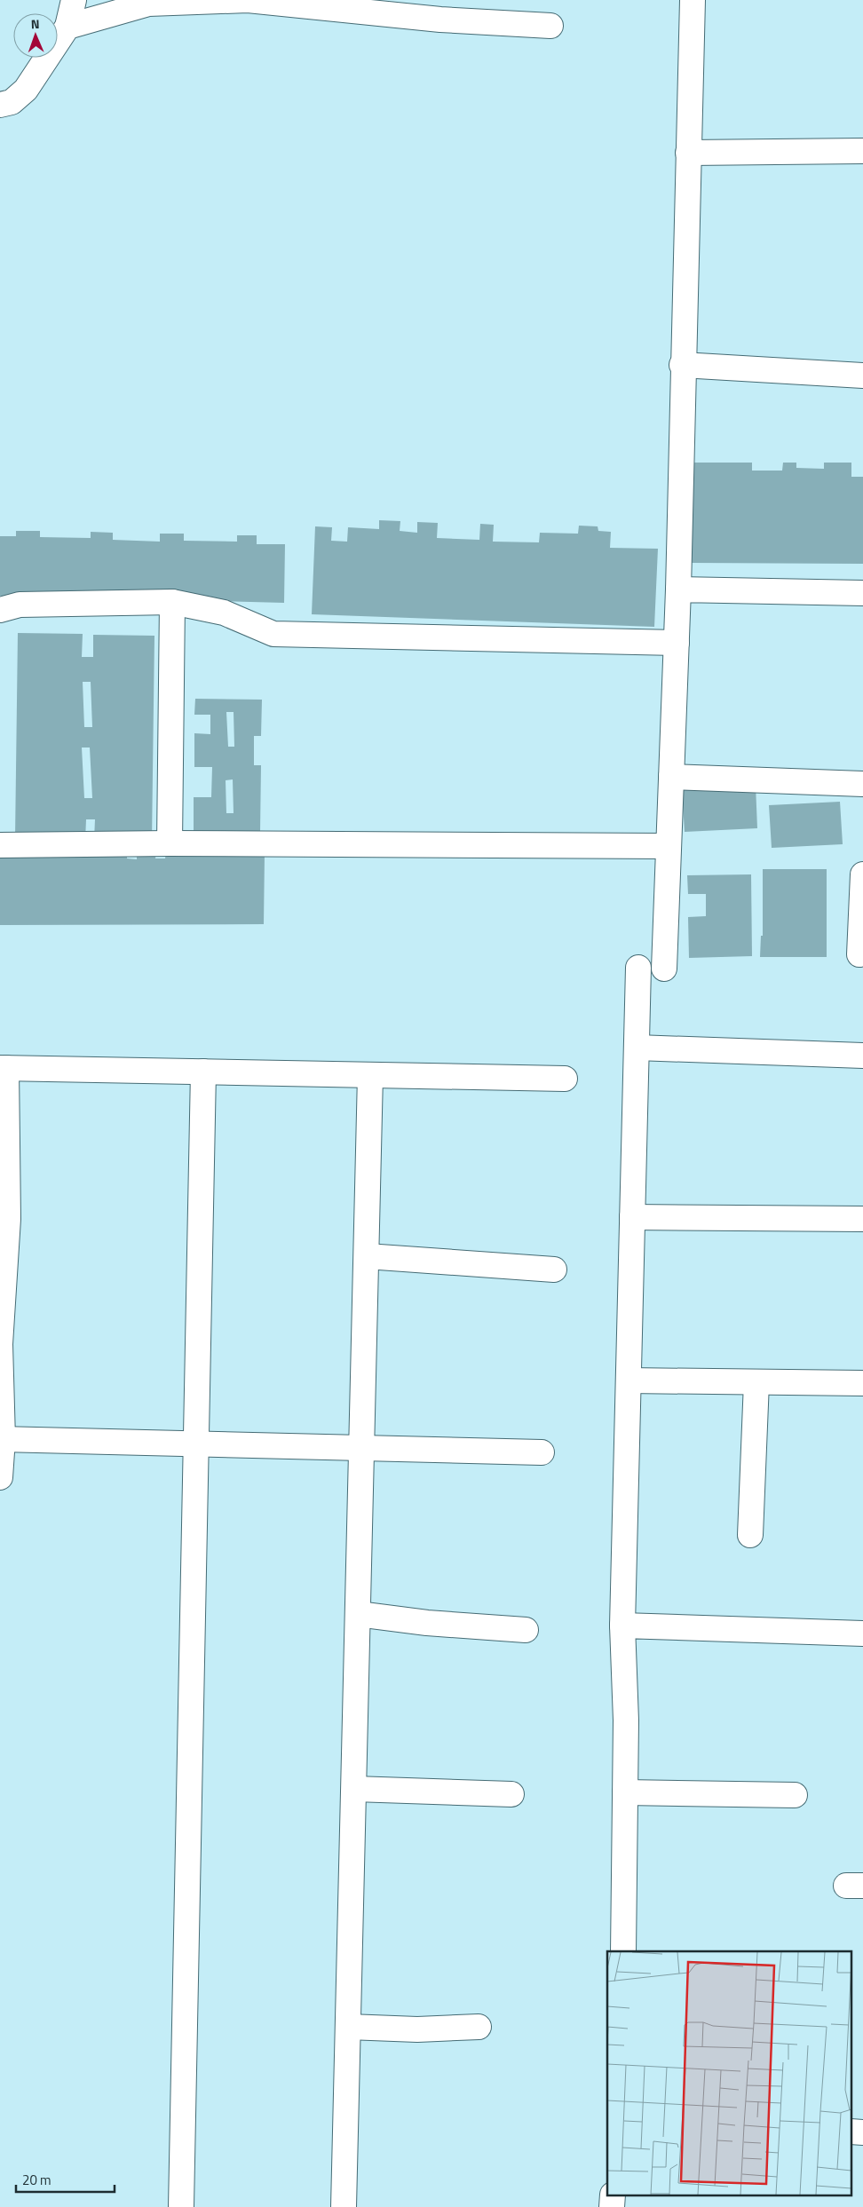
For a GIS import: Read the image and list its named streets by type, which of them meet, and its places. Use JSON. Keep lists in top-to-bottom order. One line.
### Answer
{"scale_bar":"20 m","north":"top"}
